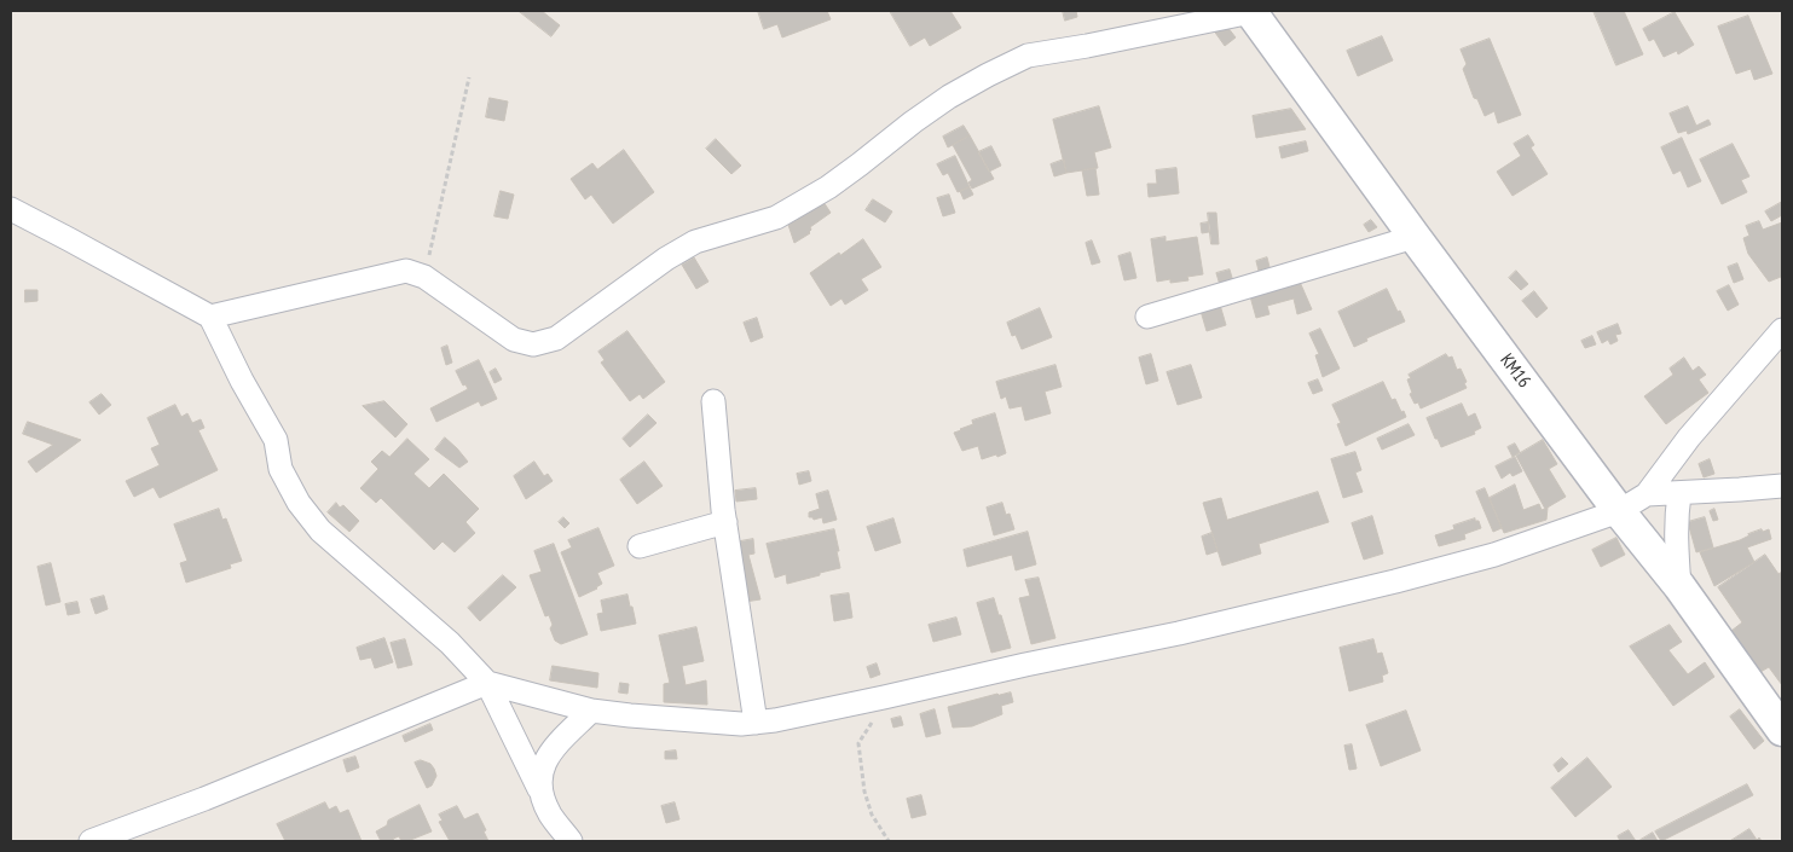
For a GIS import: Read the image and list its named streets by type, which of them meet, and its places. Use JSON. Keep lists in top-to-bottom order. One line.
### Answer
{"streets":{"street":["KM16"]}}
